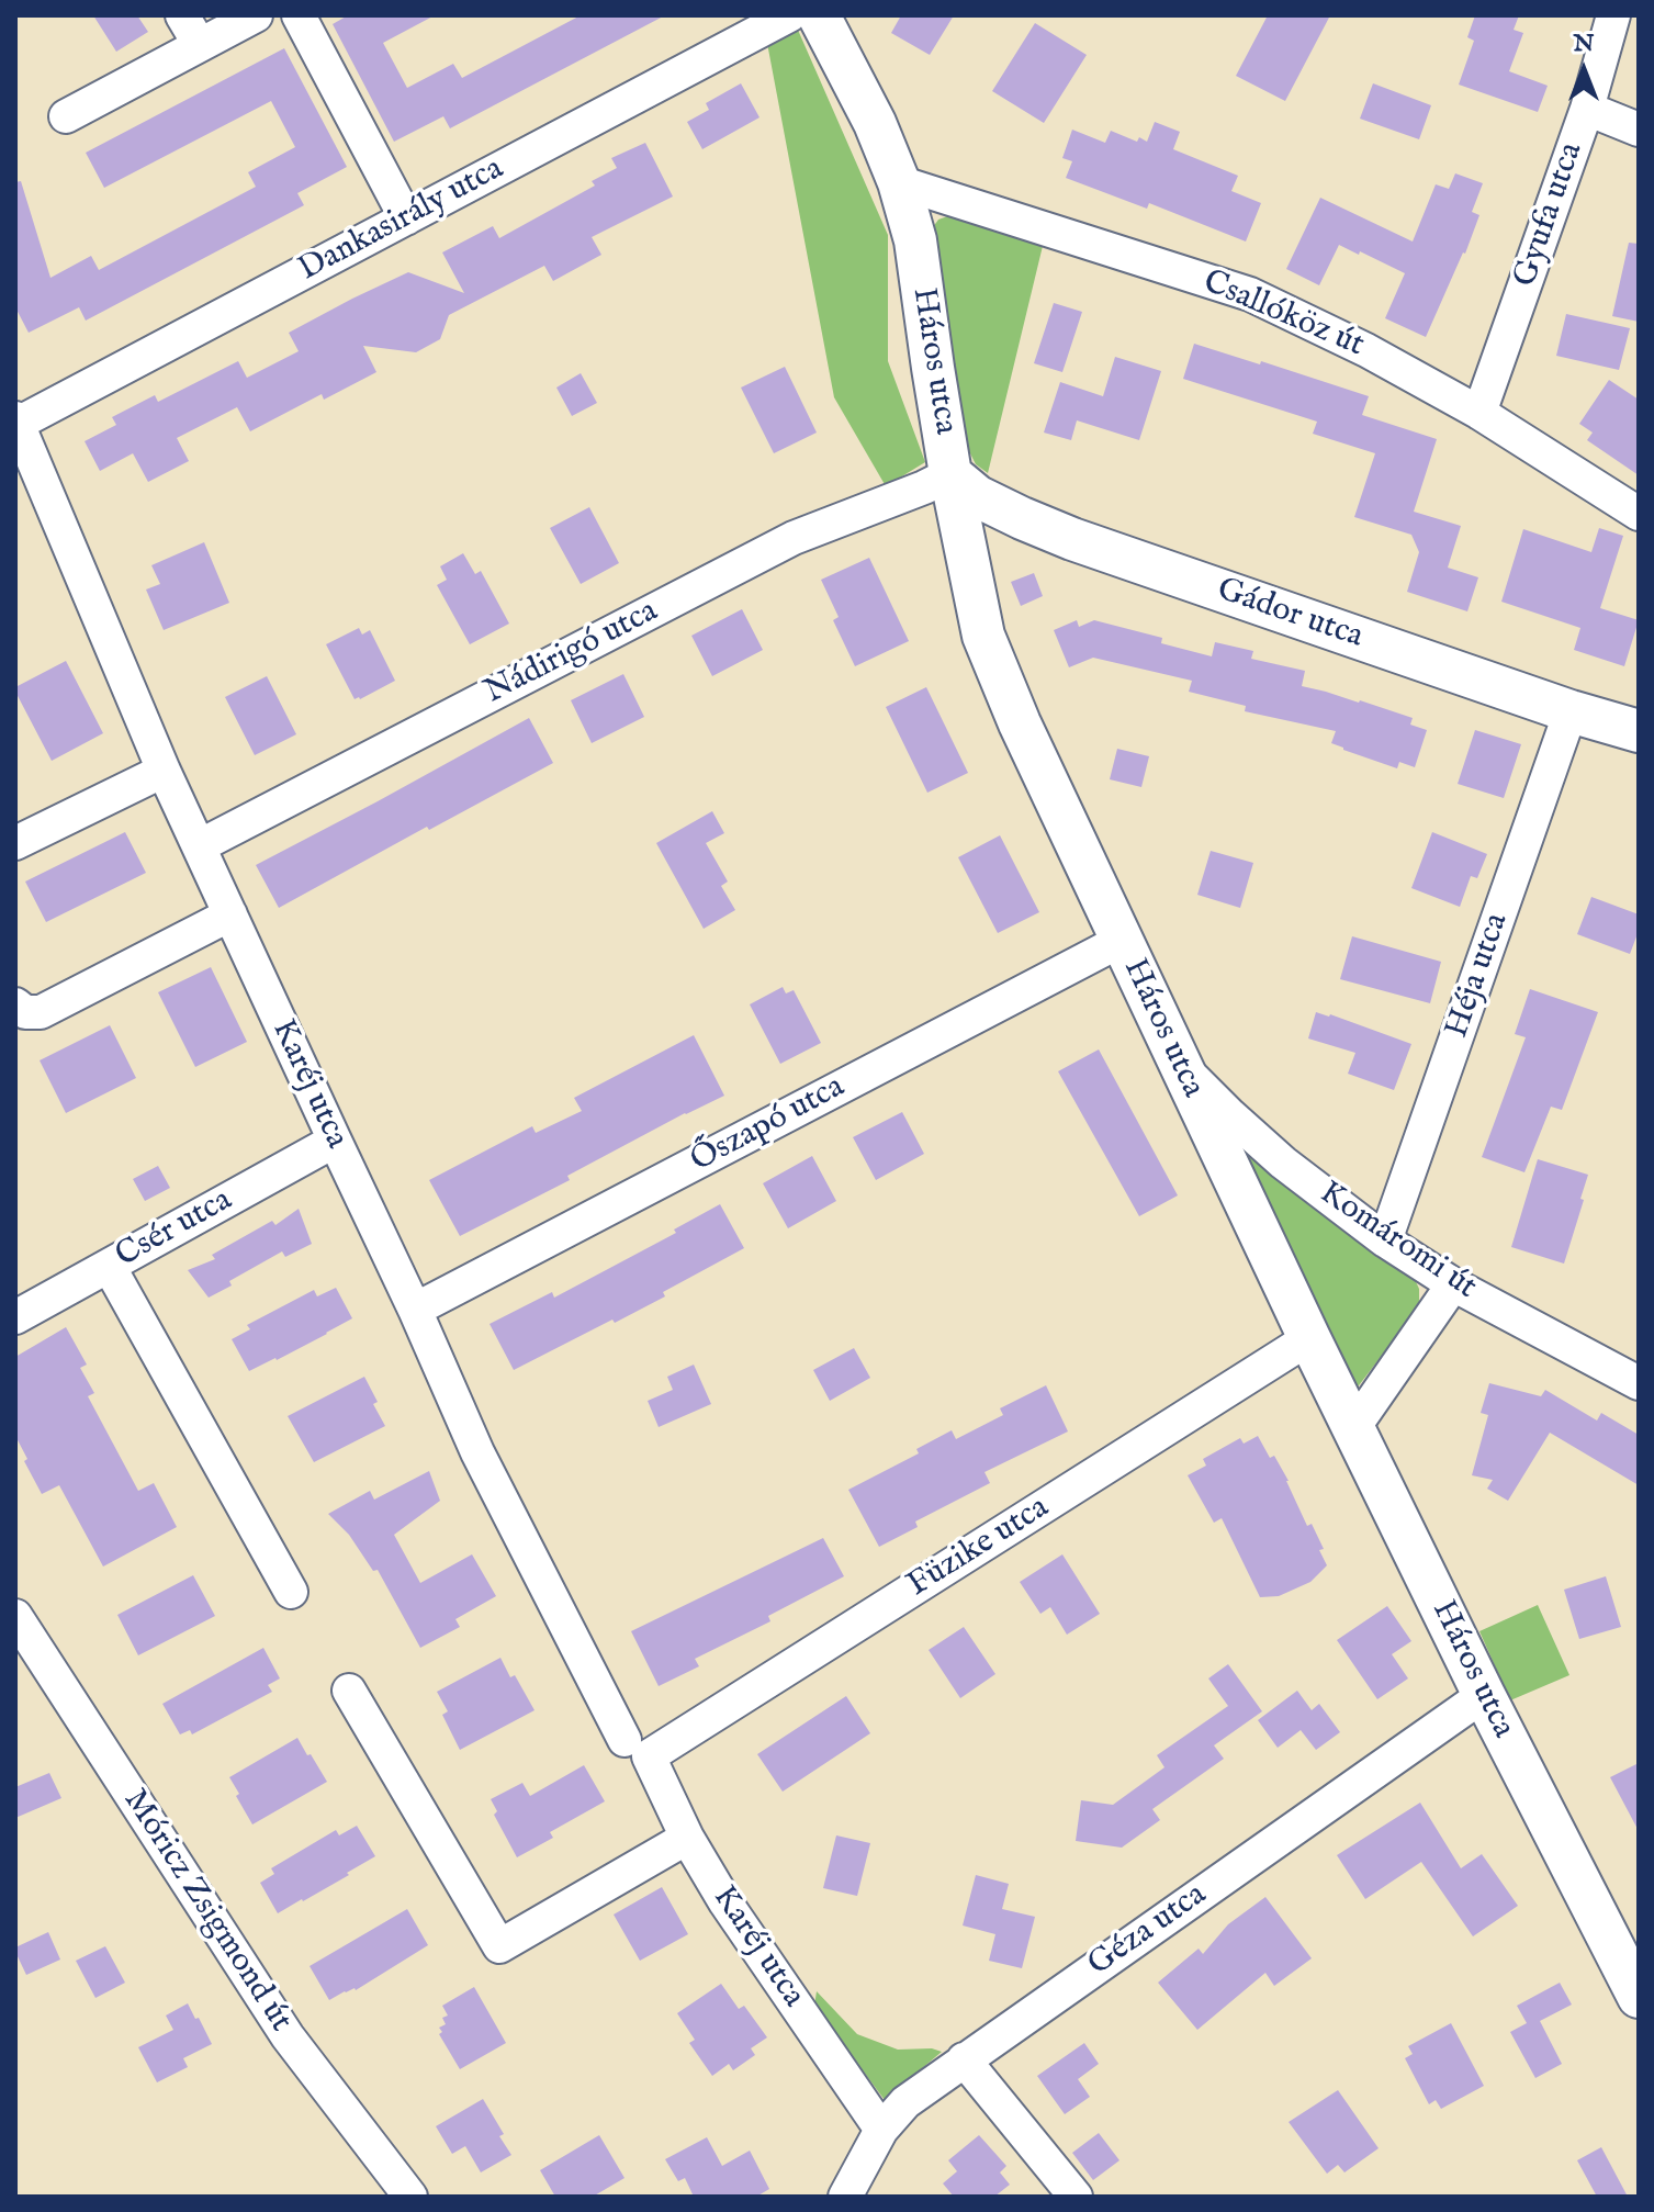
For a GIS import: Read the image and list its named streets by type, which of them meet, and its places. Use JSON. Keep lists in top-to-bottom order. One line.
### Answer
{"streets":{"street":["Gyufa utca","Dankasirály utca","Csallóköz út","Háros utca","Gádor utca","Nádirigó utca","Héja utca","Karéj utca","Őszapó utca","Csér utca","Komáromi út","Füzike utca","Móricz Zsigmond út","Géza utca"]},"crossings":[["Gyufa utca","Csallóköz út"],["Dankasirály utca","Karéj utca"],["Csallóköz út","Háros utca"],["Háros utca","Gádor utca"],["Háros utca","Nádirigó utca"],["Háros utca","Őszapó utca"],["Háros utca","Komáromi út"],["Háros utca","Füzike utca"],["Háros utca","Géza utca"],["Gádor utca","Nádirigó utca"],["Gádor utca","Héja utca"],["Nádirigó utca","Karéj utca"],["Héja utca","Komáromi út"],["Karéj utca","Őszapó utca"],["Karéj utca","Csér utca"],["Karéj utca","Füzike utca"],["Karéj utca","Géza utca"]],"north":"top"}
